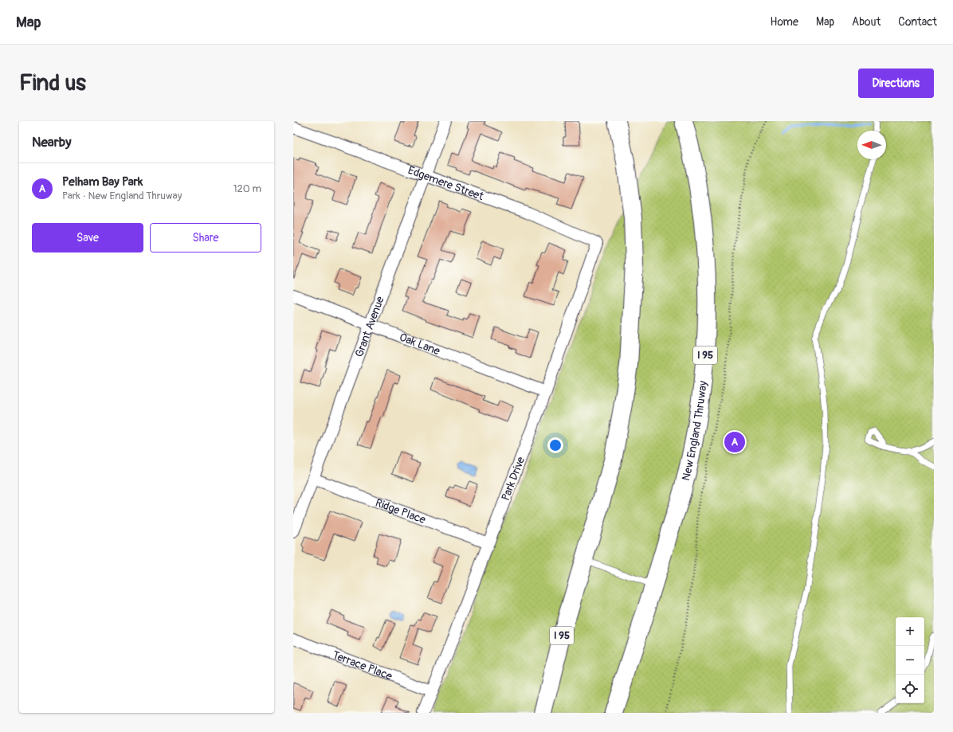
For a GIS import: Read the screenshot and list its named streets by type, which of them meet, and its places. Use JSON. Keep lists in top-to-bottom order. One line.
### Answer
{"streets":{"highway":["I 95","New England Thruway"],"street":["Edgemere Street","Grant Avenue","Oak Lane","Park Drive","Ridge Place","Terrace Place"]},"crossings":[["Edgemere Street","Grant Avenue"],["Edgemere Street","Park Drive"],["Grant Avenue","Oak Lane"],["Grant Avenue","Ridge Place"],["Oak Lane","Park Drive"],["Park Drive","Ridge Place"],["Park Drive","Terrace Place"]],"north":"left","page":{"header":"Map","nav":["Home","Map","About","Contact"],"buttons":["Directions",["Save","Share"]],"title":"Find us","heading":"Nearby","list":[{"mark":"A","name":"Pelham Bay Park","note":"Park · New England Thruway","value":"120 m"}],"pins":"A","map_buttons":["+","−"]}}
